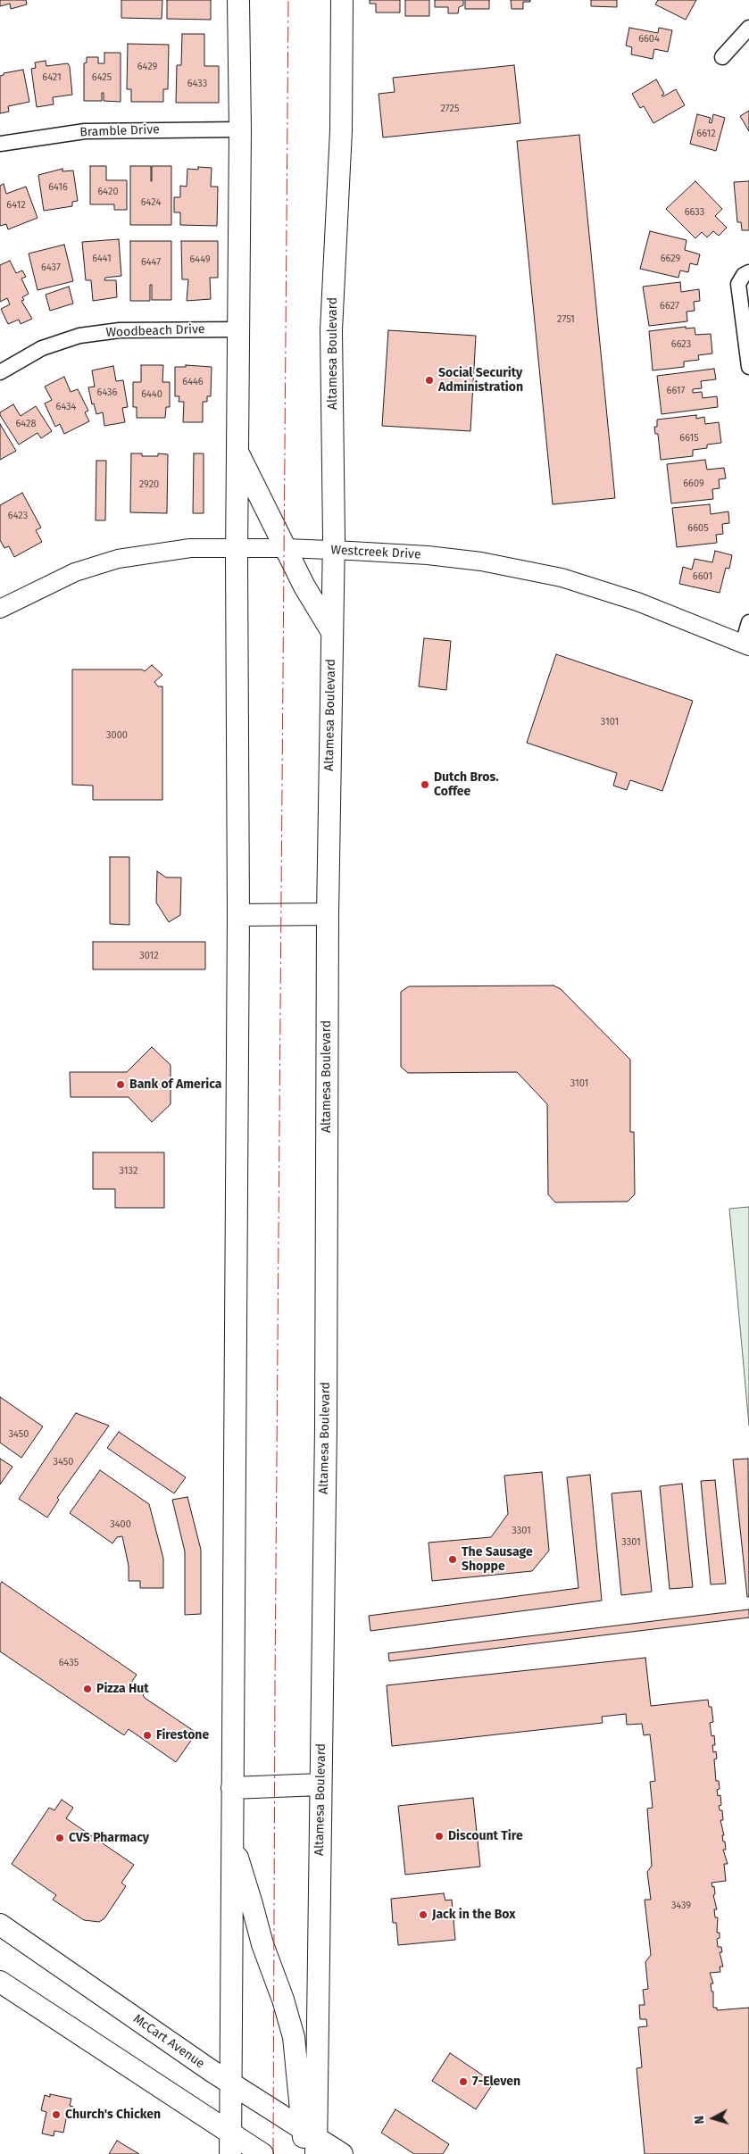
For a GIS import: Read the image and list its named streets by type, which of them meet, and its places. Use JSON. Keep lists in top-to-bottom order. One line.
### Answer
{"streets":{"main road":["Altamesa Boulevard","McCart Avenue"],"street":["Bramble Drive","Woodbeach Drive","Westcreek Drive"]},"crossings":[["Altamesa Boulevard","Westcreek Drive"],["Altamesa Boulevard","McCart Avenue"]],"places":["Social Security Administration","Dutch Bros. Coffee","Bank of America","The Sausage Shoppe","Pizza Hut","Firestone","Discount Tire","CVS Pharmacy","Jack in the Box","7-Eleven","Church's Chicken"],"house_numbers":["6604","6429","6421","6425","6433","2725","6612","6416","6420","6424","6412","6633","6441","6629","6449","6447","6437","6627","2751","6623","6446","6617","6436","6440","6434","6428","6615","6609","2920","6423","6605","6601","3101","3000","3012","3101","3132","3450","3450","3400","3301","3301","6435","3439"],"north":"left"}
